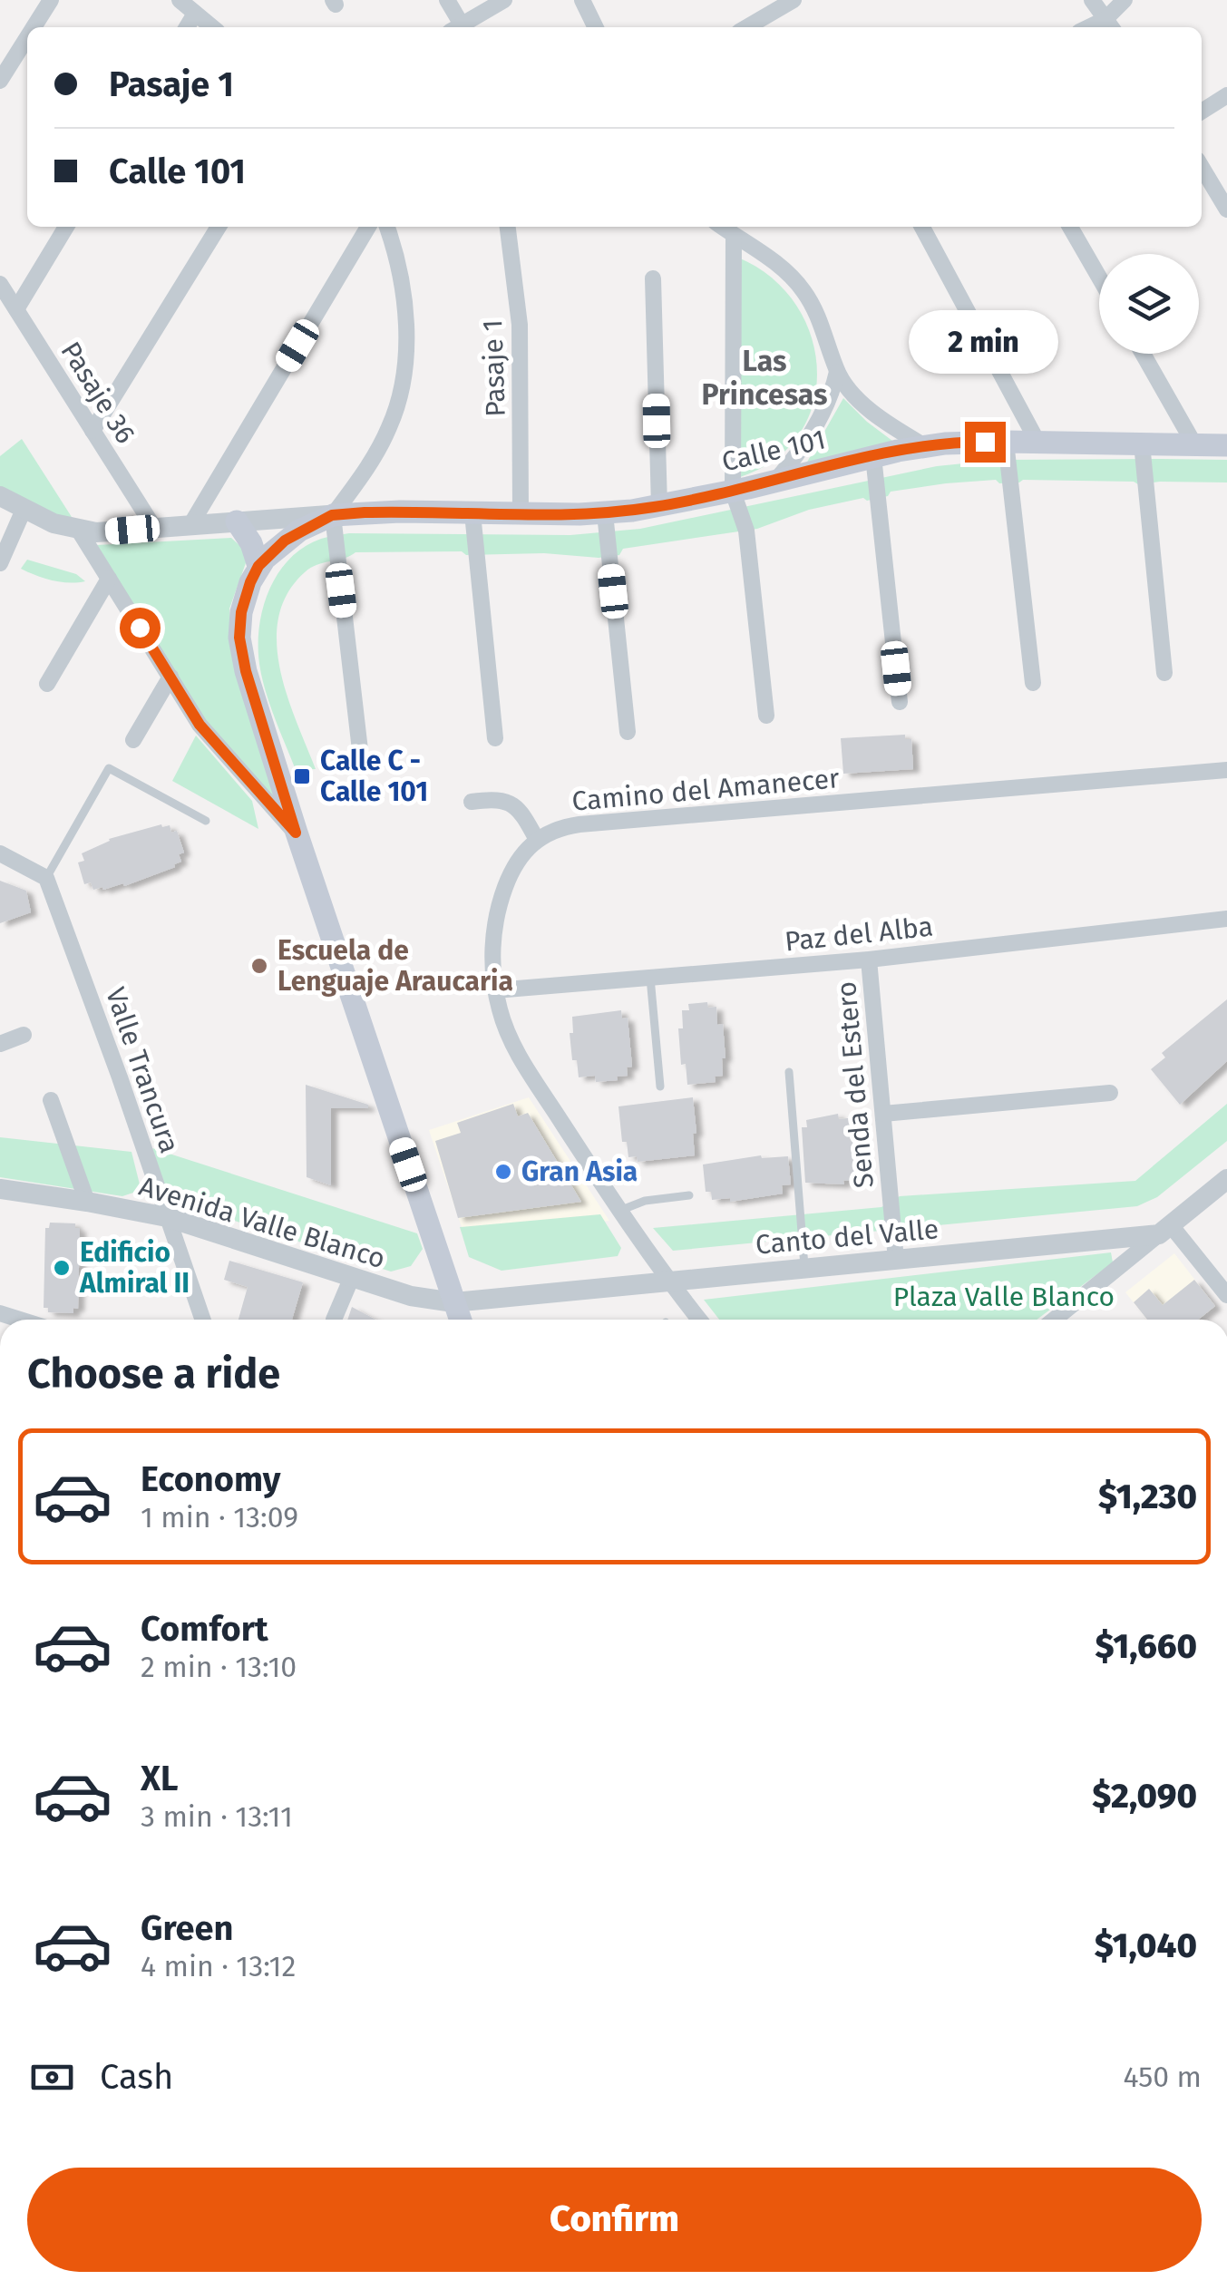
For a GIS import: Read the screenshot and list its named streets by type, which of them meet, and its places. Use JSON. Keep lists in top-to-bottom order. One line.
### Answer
{"streets":{"main road":["Calle 101"],"street":["Pasaje 1","Pasaje 36","Camino del Amanecer","Paz del Alba","Valle Trancura","Senda del Estero","Avenida Valle Blanco","Canto del Valle"]},"crossings":[["Pasaje 1","Calle 101"],["Paz del Alba","Senda del Estero"],["Valle Trancura","Avenida Valle Blanco"],["Senda del Estero","Canto del Valle"],["Avenida Valle Blanco","Canto del Valle"]],"districts":["Las Princesas"],"parks":["Plaza Valle Blanco"],"places":{"transit":["Calle C - Calle 101"],"other":["Escuela de Lenguaje Araucaria","Gran Asia","Edificio Almiral II"]},"page":{"banner":["Pasaje 1","Calle 101"],"bubble":"2 min","heading":"Choose a ride","list":[{"name":"Economy","note":"1 min · 13:09","value":"$1,230"},{"name":"Comfort","note":"2 min · 13:10","value":"$1,660"},{"name":"XL","note":"3 min · 13:11","value":"$2,090"},{"name":"Green","note":"4 min · 13:12","value":"$1,040"}],"pay":["Cash","450 m"],"buttons":"Confirm"}}
